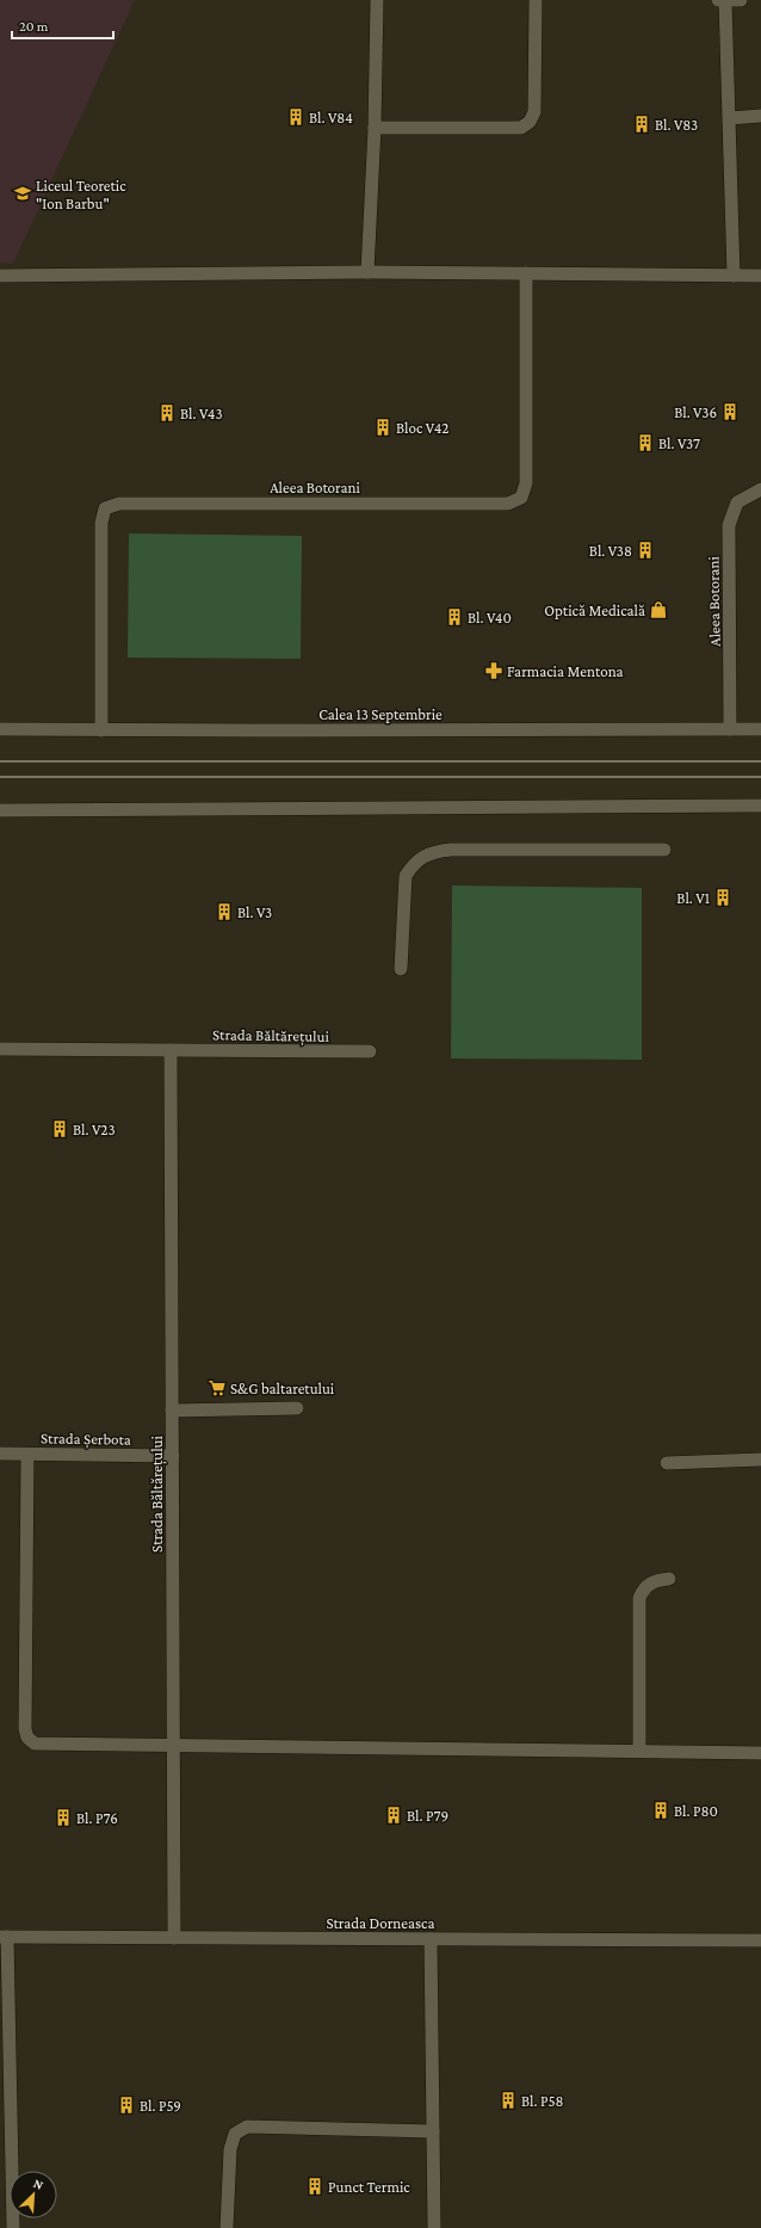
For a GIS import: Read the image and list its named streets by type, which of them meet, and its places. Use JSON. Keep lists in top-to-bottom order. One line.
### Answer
{"streets":{"street":["Aleea Botorani","Calea 13 Septembrie","Strada Băltărețului","Strada Șerbota","Strada Dorneasca"]},"crossings":[["Aleea Botorani","Calea 13 Septembrie"],["Strada Băltărețului","Strada Șerbota"],["Strada Băltărețului","Strada Dorneasca"]],"places":{"building":["Bl. V84","Bl. V83","Bl. V36","Bl. V43","Bloc V42","Bl. V37","Bl. V38","Bl. V40","Bl. V1","Bl. V3","Bl. V23","Bl. P80","Bl. P79","Bl. P76","Bl. P58","Bl. P59","Punct Termic"],"school or university":["Liceul Teoretic \"Ion Barbu\""],"shop":["Optică Medicală"],"pharmacy":["Farmacia Mentona"],"supermarket":["S&G baltaretului"]},"scale_bar":"20 m","north":"top right"}
